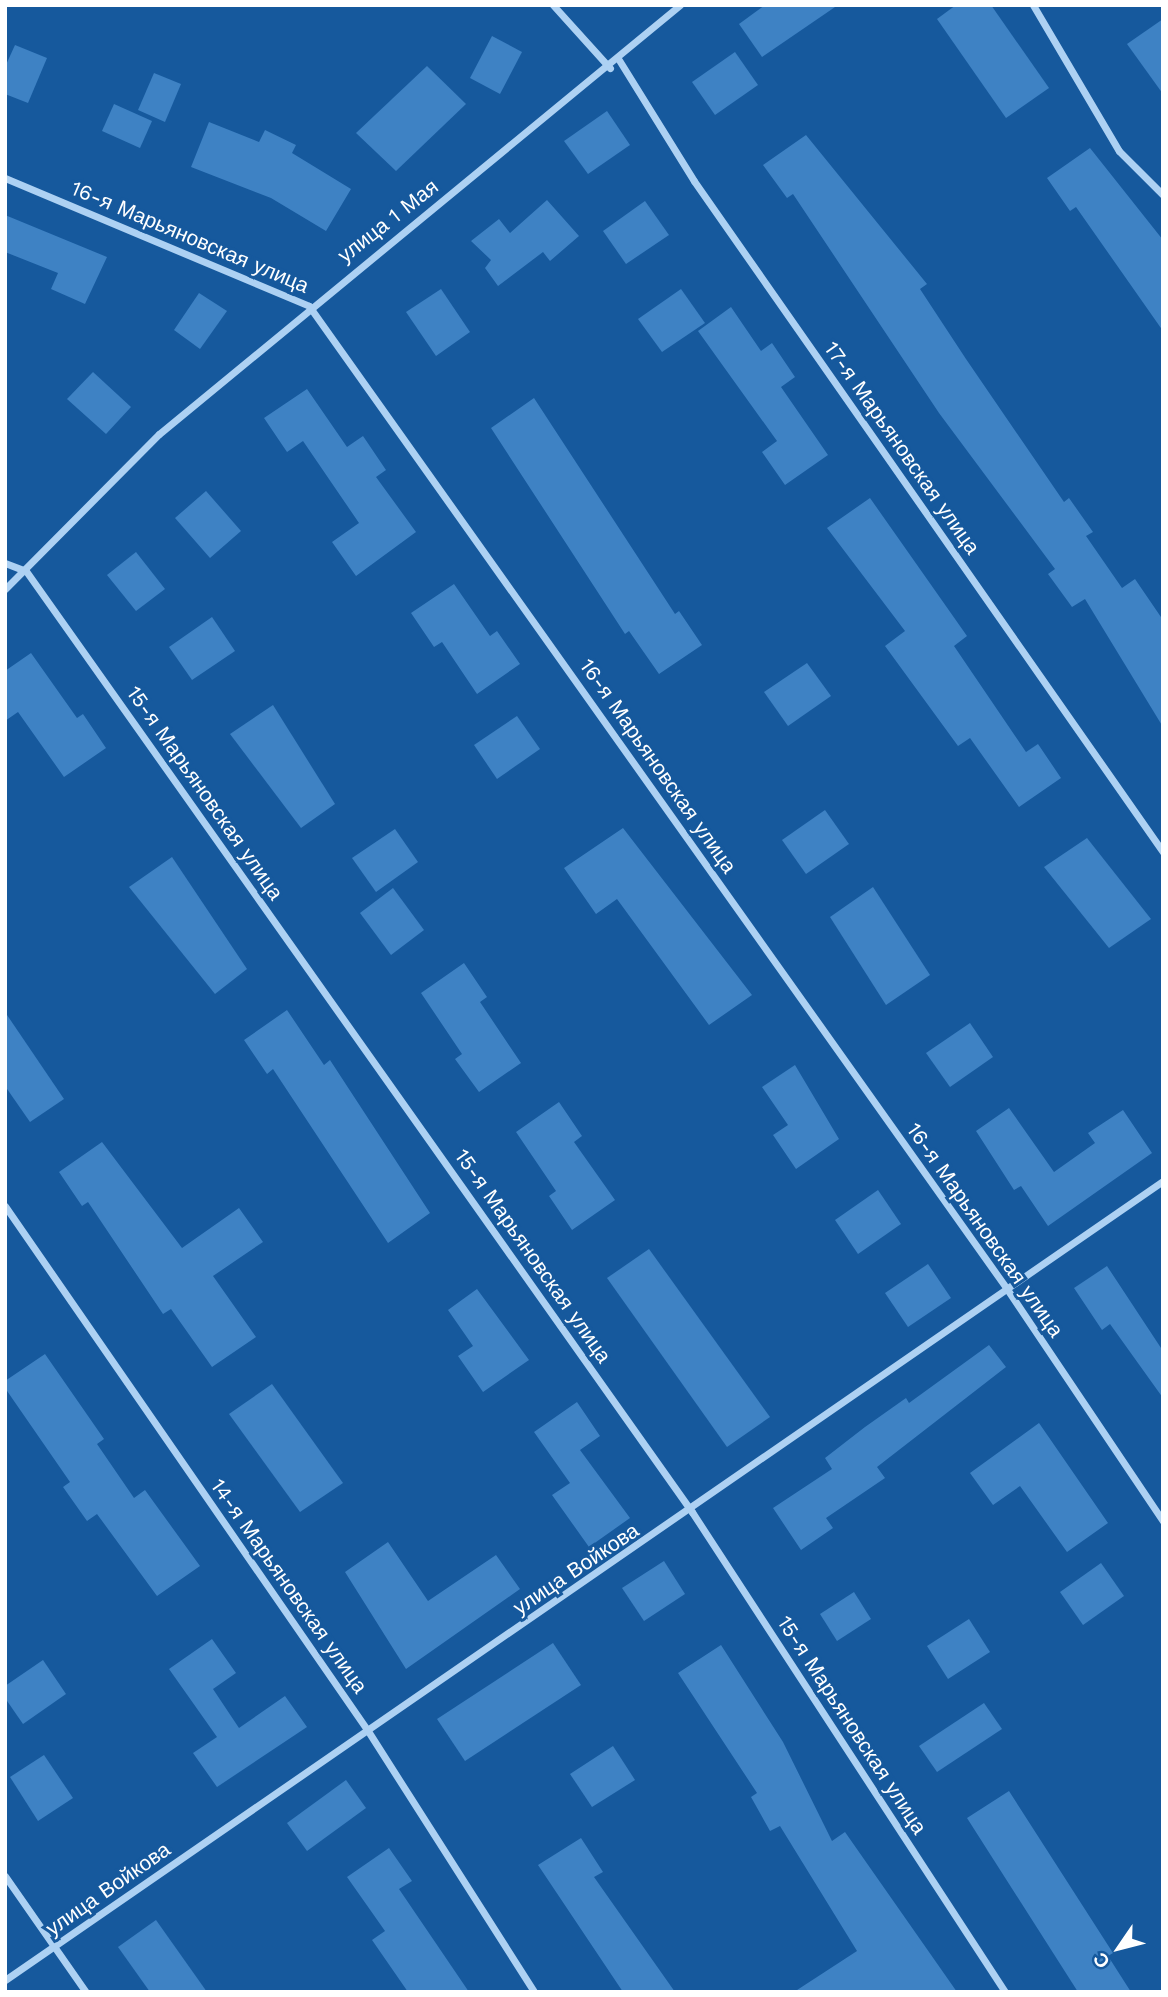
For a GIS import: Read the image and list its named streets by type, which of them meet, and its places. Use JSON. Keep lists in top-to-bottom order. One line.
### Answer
{"streets":{"street":["улица 1 Мая","16-я Марьяновская улица","17-я Марьяновская улица","15-я Марьяновская улица","улица Войкова","14-я Марьяновская улица"]},"crossings":[["улица 1 Мая","16-я Марьяновская улица"],["улица 1 Мая","17-я Марьяновская улица"],["улица 1 Мая","15-я Марьяновская улица"],["16-я Марьяновская улица","улица Войкова"],["15-я Марьяновская улица","улица Войкова"],["улица Войкова","14-я Марьяновская улица"]],"north":"bottom left"}
